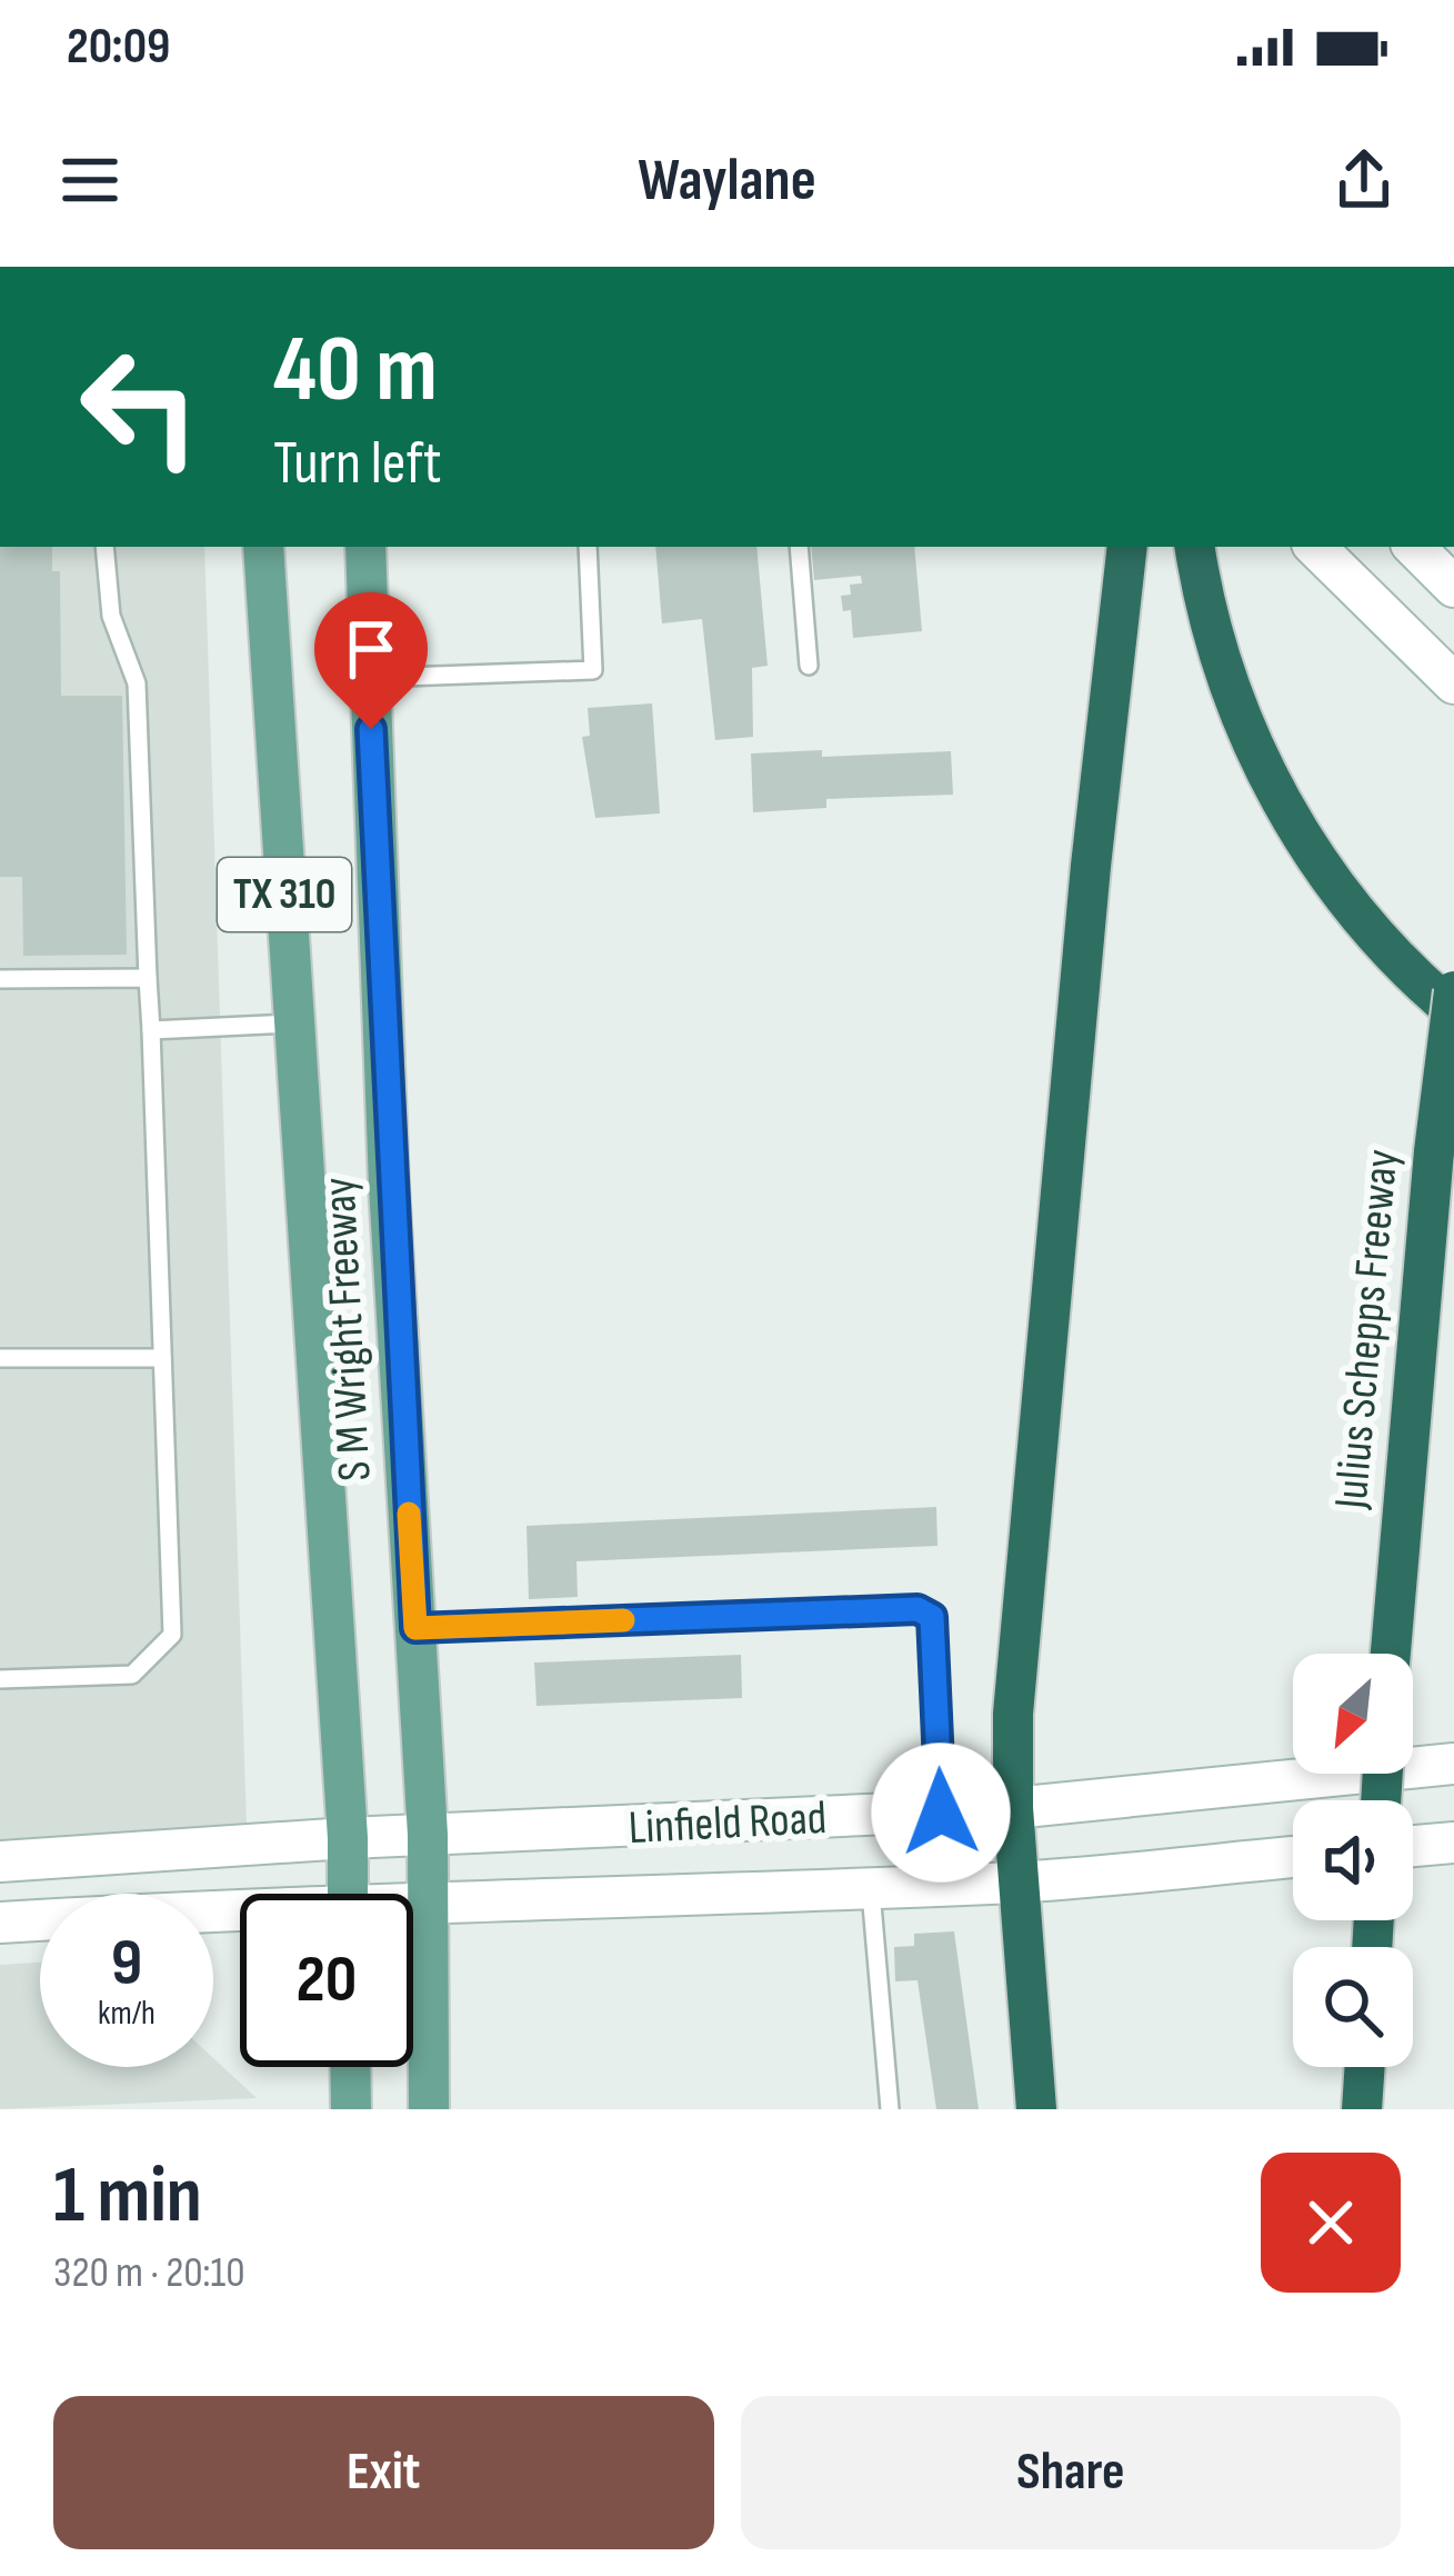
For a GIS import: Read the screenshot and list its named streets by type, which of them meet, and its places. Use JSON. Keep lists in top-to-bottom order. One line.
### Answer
{"streets":{"highway":["Julius Schepps Freeway"],"main road":["TX 310","S M Wright Freeway","Linfield Road"]},"crossings":[["S M Wright Freeway","Linfield Road"]],"north":"bottom left","page":{"status":"20:09","header":"Waylane","turn":["40 m","Turn left"],"speed":"9 km/h","limit":"20","heading":["1 min","320 m · 20:10"],"buttons":["Exit","Share"]}}
